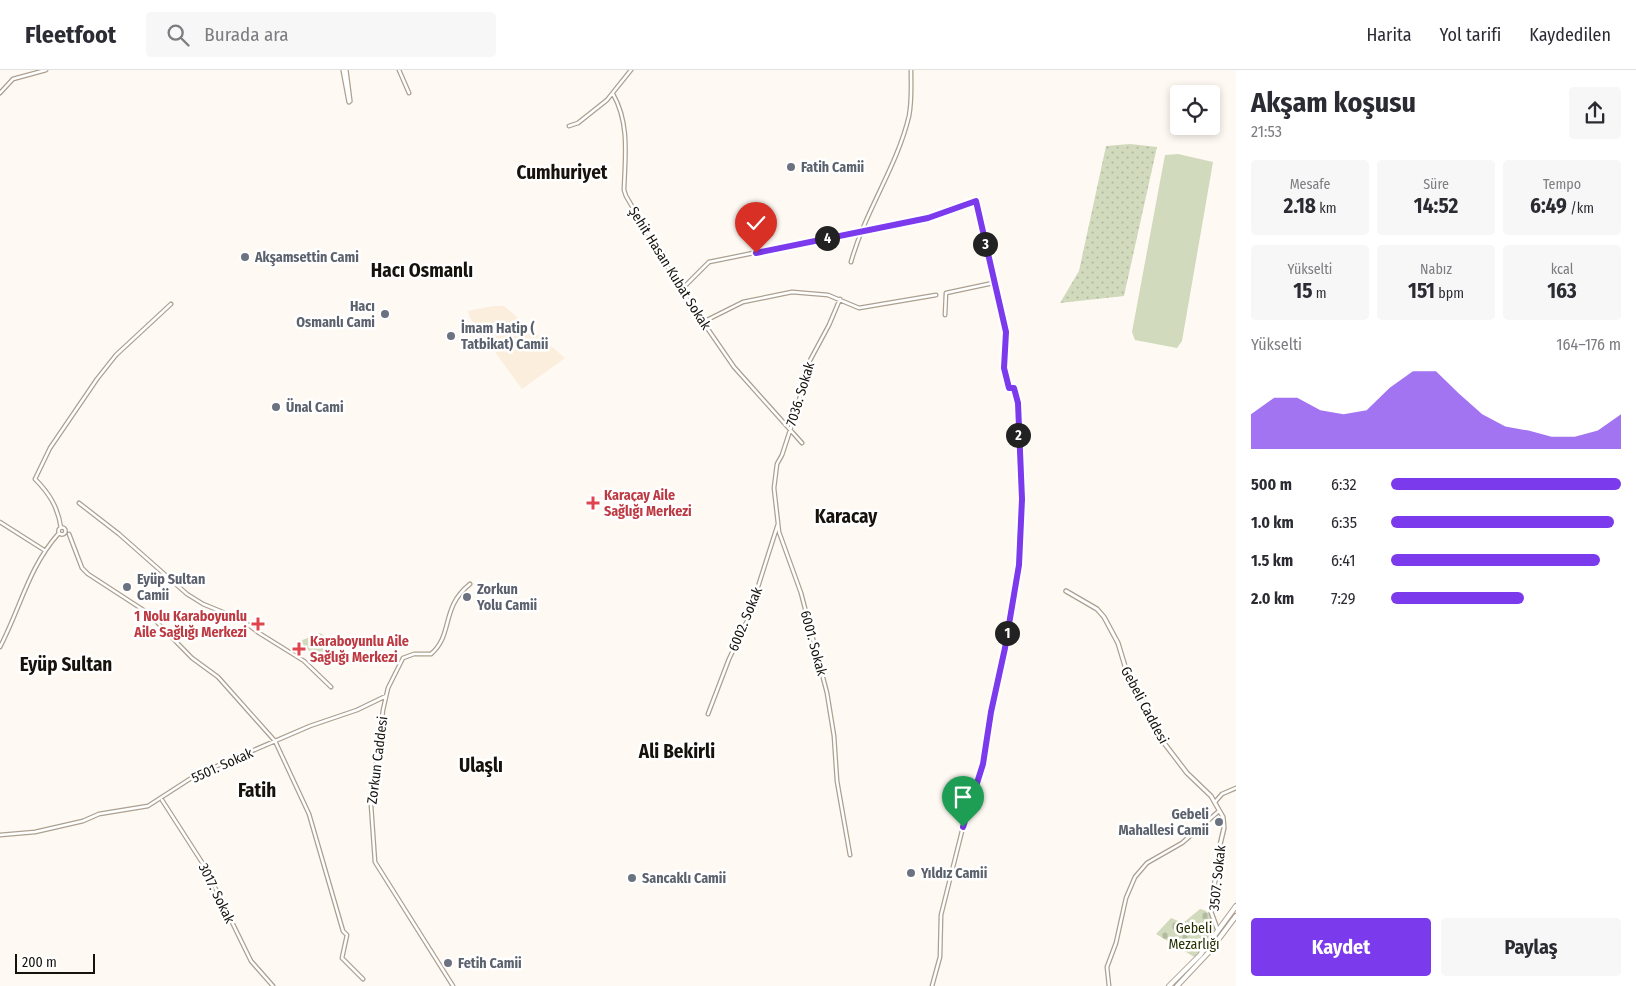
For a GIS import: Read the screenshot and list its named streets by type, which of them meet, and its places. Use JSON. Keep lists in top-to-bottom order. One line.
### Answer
{"streets":{"main road":["Gebeli Caddesi","3507. Sokak"],"street":["Şehit Hasan Kubat Sokak","7036. Sokak","6002. Sokak","6001. Sokak","Zorkun Caddesi","5501. Sokak","3017. Sokak"]},"crossings":[["Şehit Hasan Kubat Sokak","7036. Sokak"],["7036. Sokak","6001. Sokak"],["6002. Sokak","6001. Sokak"],["Gebeli Caddesi","3507. Sokak"],["Zorkun Caddesi","5501. Sokak"],["5501. Sokak","3017. Sokak"]],"districts":["Cumhuriyet","Hacı Osmanlı","Karacay","Eyüp Sultan","Ali Bekirli","Ulaşlı","Fatih"],"parks":["Gebeli Mezarlığı"],"places":{"other":["Fatih Camii","Akşamsettin Cami","Hacı Osmanlı Cami","İmam Hatip ( Tatbikat) Camii","Ünal Cami","Eyüp Sultan Camii","Zorkun Yolu Camii","Gebeli Mahallesi Camii","Yıldız Camii","Sancaklı Camii","Fetih Camii"],"health":["Karaçay Aile Sağlığı Merkezi","1 Nolu Karaboyunlu Aile Sağlığı Merkezi","Karaboyunlu Aile Sağlığı Merkezi"]},"scale_bar":"200 m","page":{"header":"Fleetfoot","search":"Burada ara","nav":["Harita","Yol tarifi","Kaydedilen"],"heading":["Akşam koşusu","21:53"],"stats":[["Mesafe","2.18 km"],["Süre","14:52"],["Tempo","6:49 /km"],["Yükselti","15 m"],["Nabız","151 bpm"],["kcal","163"]],"pins":["4","3","2","1"],"chart":["Yükselti","164–176 m"],"list":[{"name":"500 m","note":"6:32"},{"name":"1.0 km","note":"6:35"},{"name":"1.5 km","note":"6:41"},{"name":"2.0 km","note":"7:29"}],"buttons":["Kaydet","Paylaş"],"scale":"200 m"}}
